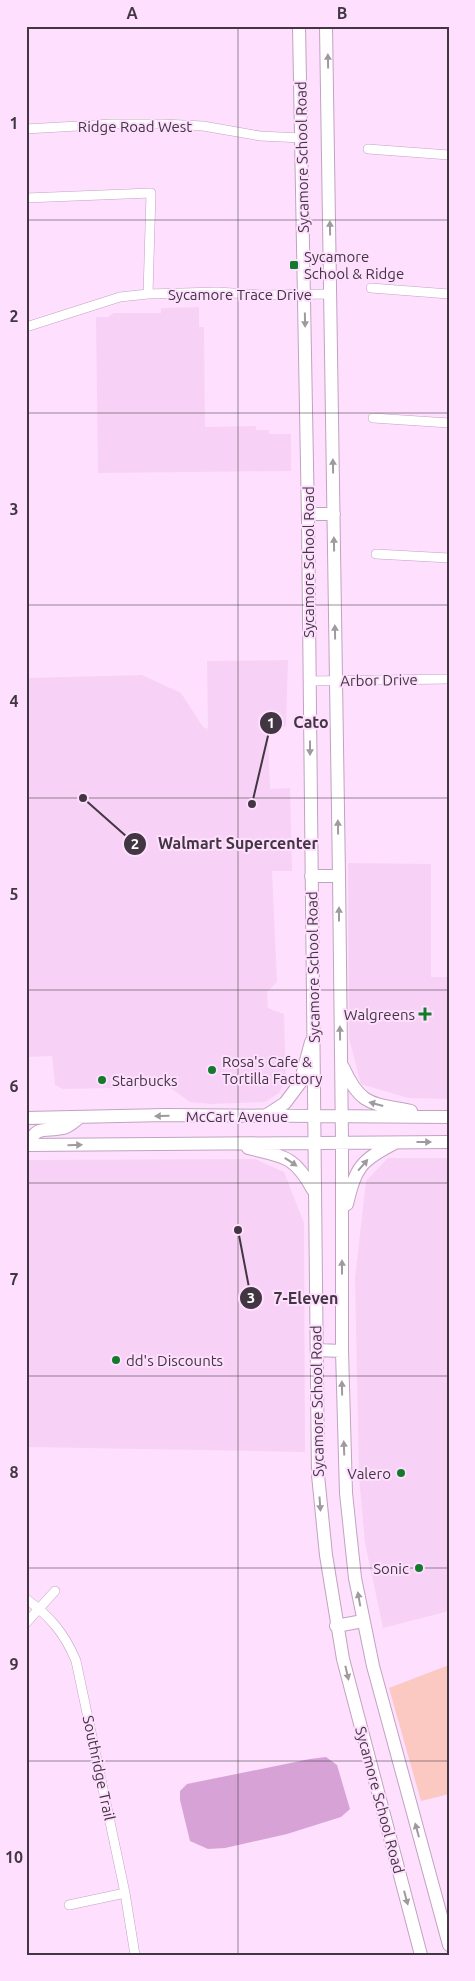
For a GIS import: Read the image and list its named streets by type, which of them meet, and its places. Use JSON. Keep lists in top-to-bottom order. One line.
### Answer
{"streets":{"main road":["Sycamore School Road","McCart Avenue"],"street":["Ridge Road West","Sycamore Trace Drive","Arbor Drive","Southridge Trail"]},"crossings":[["Ridge Road West","Sycamore School Road"],["Sycamore School Road","Sycamore Trace Drive"],["Sycamore School Road","Arbor Drive"],["Sycamore School Road","McCart Avenue"]],"places":{"transit":["Sycamore School & Ridge"],"other":["Walmart Supercenter","Cato","Rosa's Cafe & Tortilla Factory","Starbucks","7-Eleven","dd's Discounts","Valero","Sonic"],"health":["Walgreens"]},"grid":{"columns":["A","B"],"rows":["1","2","3","4","5","6","7","8","9","10"]}}
